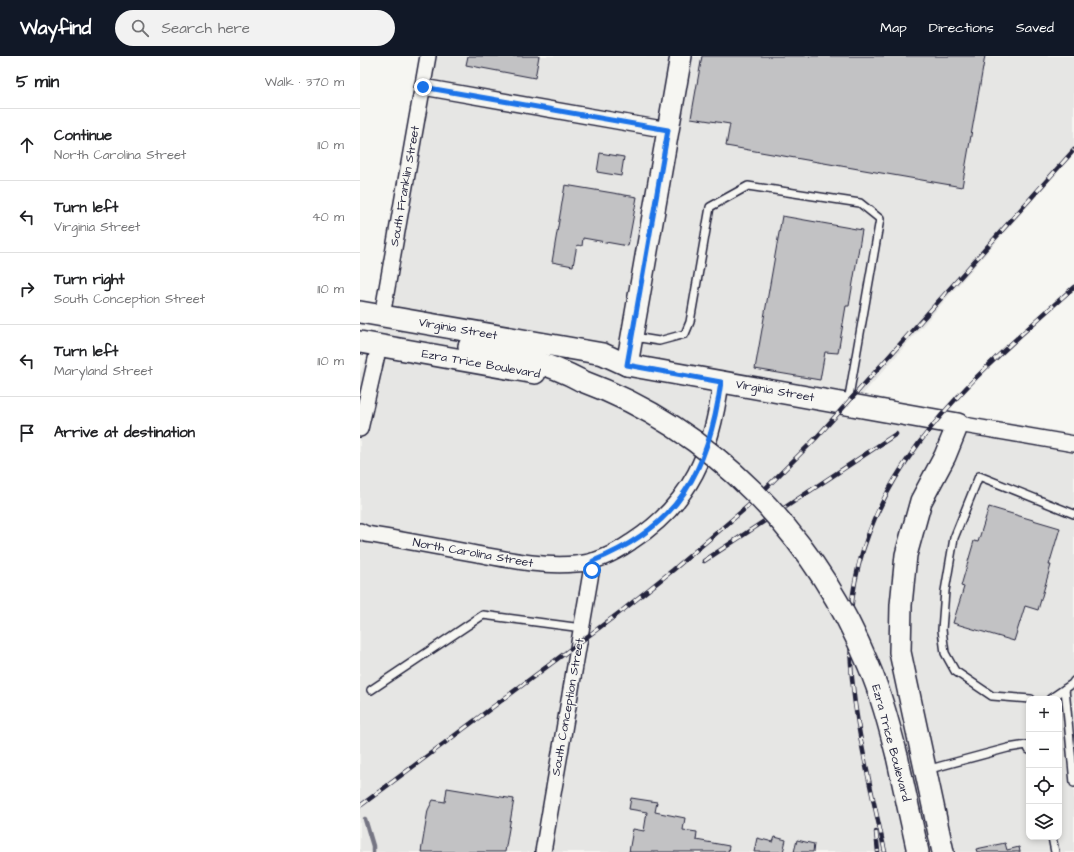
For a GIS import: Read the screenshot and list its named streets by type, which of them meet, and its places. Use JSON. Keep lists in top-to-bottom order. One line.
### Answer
{"streets":{"street":["South Franklin Street","Virginia Street","Ezra Trice Boulevard","North Carolina Street","South Conception Street"]},"crossings":[["South Franklin Street","Virginia Street"],["Virginia Street","Ezra Trice Boulevard"],["Virginia Street","North Carolina Street"],["North Carolina Street","South Conception Street"]],"page":{"header":"Wayfind","search":"Search here","nav":["Map","Directions","Saved"],"heading":["5 min","Walk · 370 m"],"list":[["Continue","North Carolina Street","110 m"],["Turn left","Virginia Street","40 m"],["Turn right","South Conception Street","110 m"],["Turn left","Maryland Street","110 m"],"Arrive at destination"],"map_buttons":["+","−"]}}
